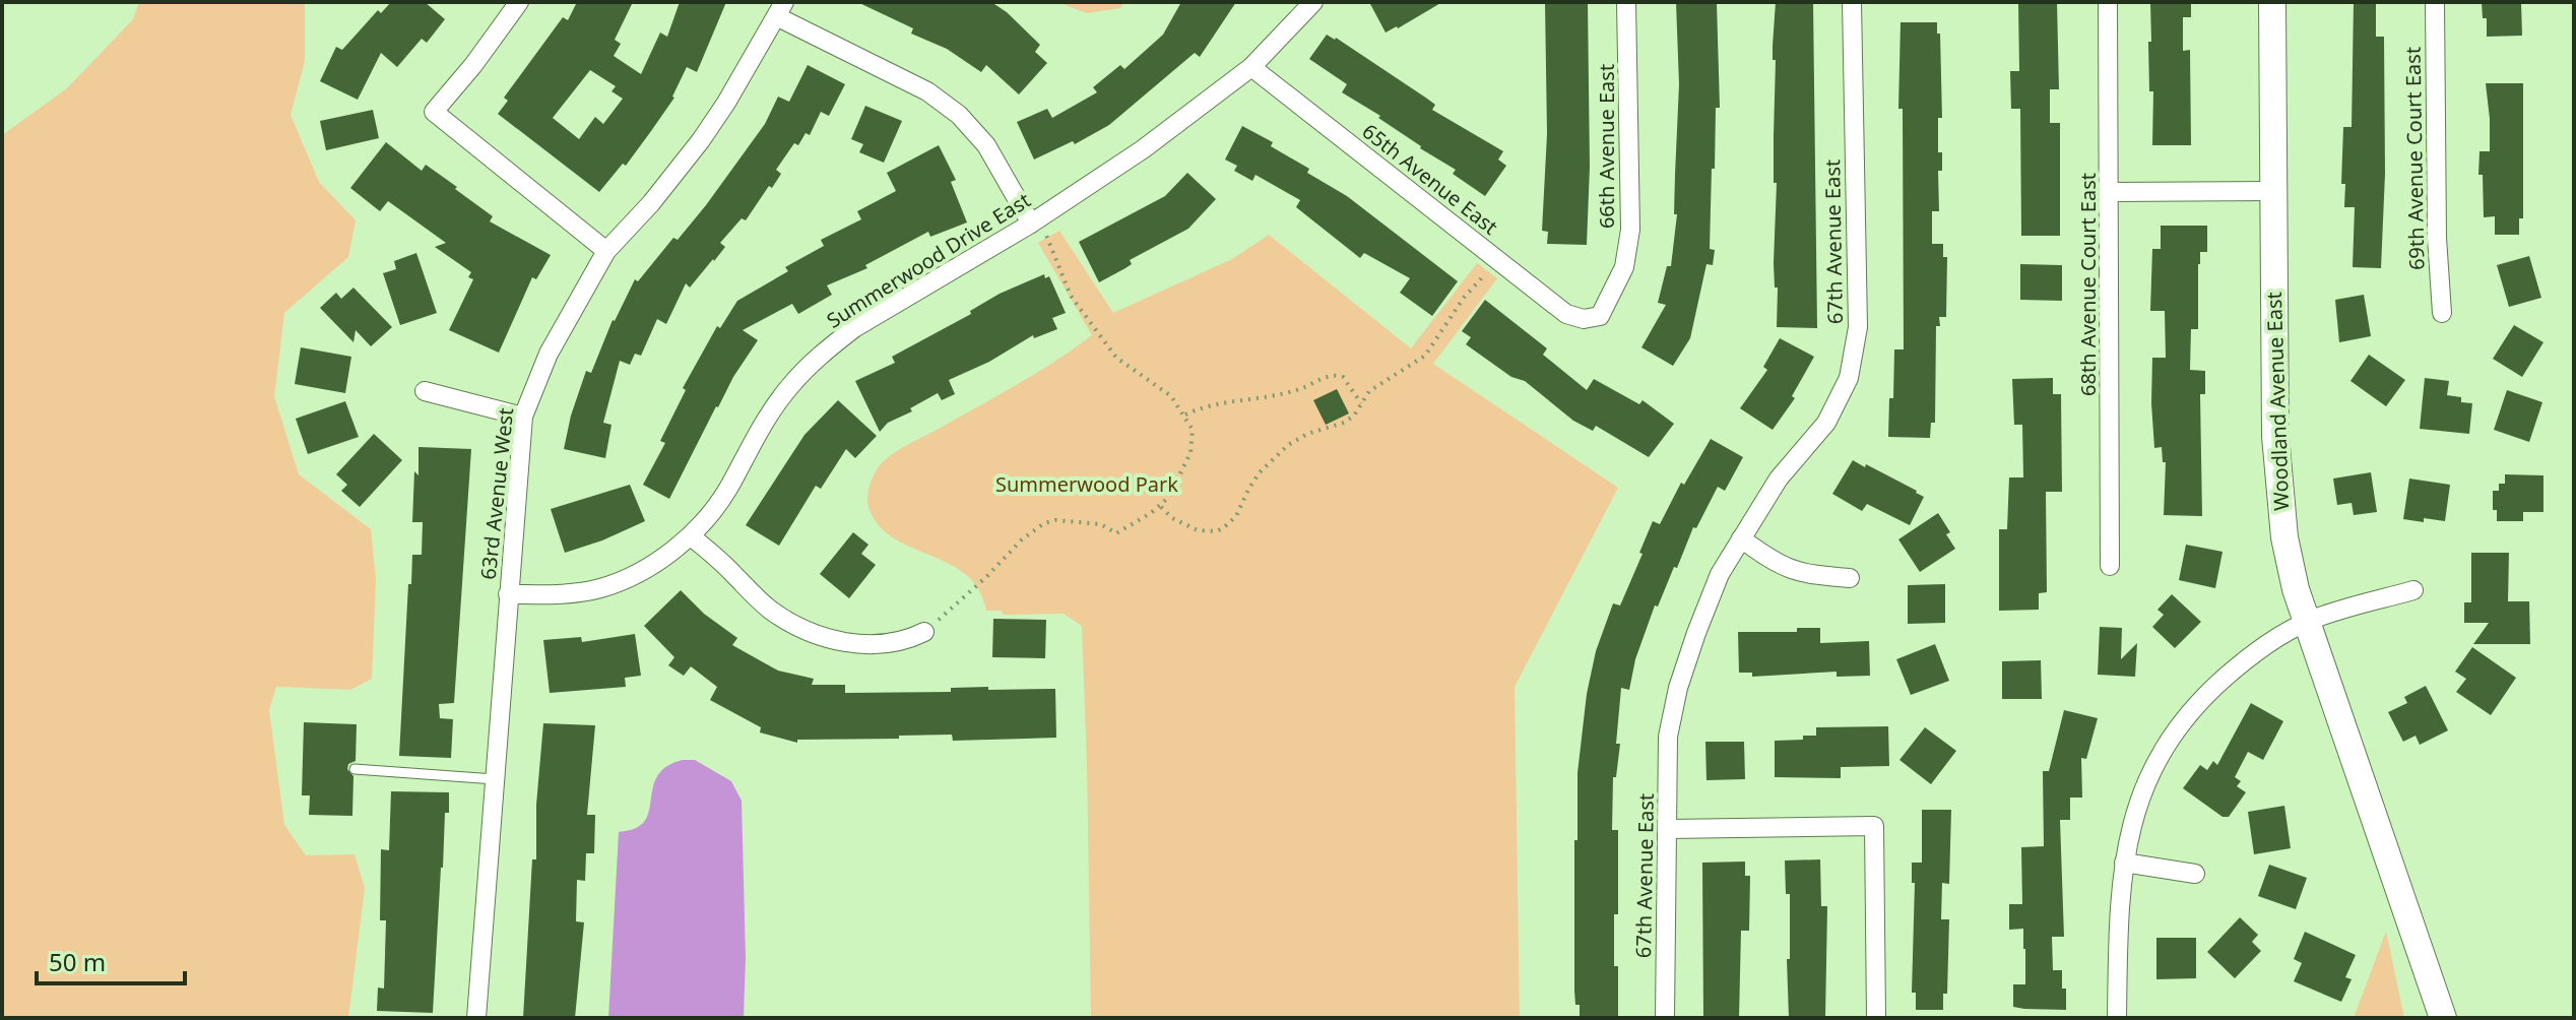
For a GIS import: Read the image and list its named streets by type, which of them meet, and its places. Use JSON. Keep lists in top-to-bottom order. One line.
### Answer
{"streets":{"street":["66th Avenue East","69th Avenue Court East","65th Avenue East","67th Avenue East","Summerwood Drive East","68th Avenue Court East","Woodland Avenue East","63rd Avenue West"]},"crossings":[["66th Avenue East","65th Avenue East"],["65th Avenue East","Summerwood Drive East"],["Summerwood Drive East","63rd Avenue West"]],"parks":["Summerwood Park"],"scale_bar":"50 m"}
